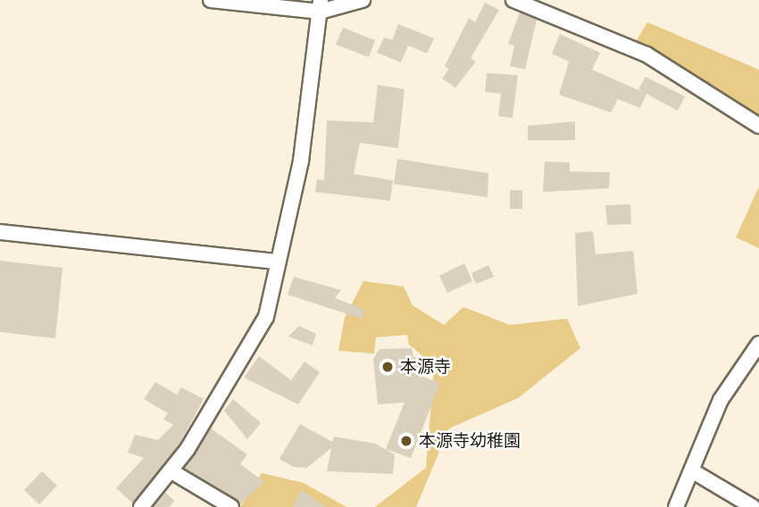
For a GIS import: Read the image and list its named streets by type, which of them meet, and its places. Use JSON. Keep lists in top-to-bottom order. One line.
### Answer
{"places":["本源寺","本源寺幼稚園"]}
